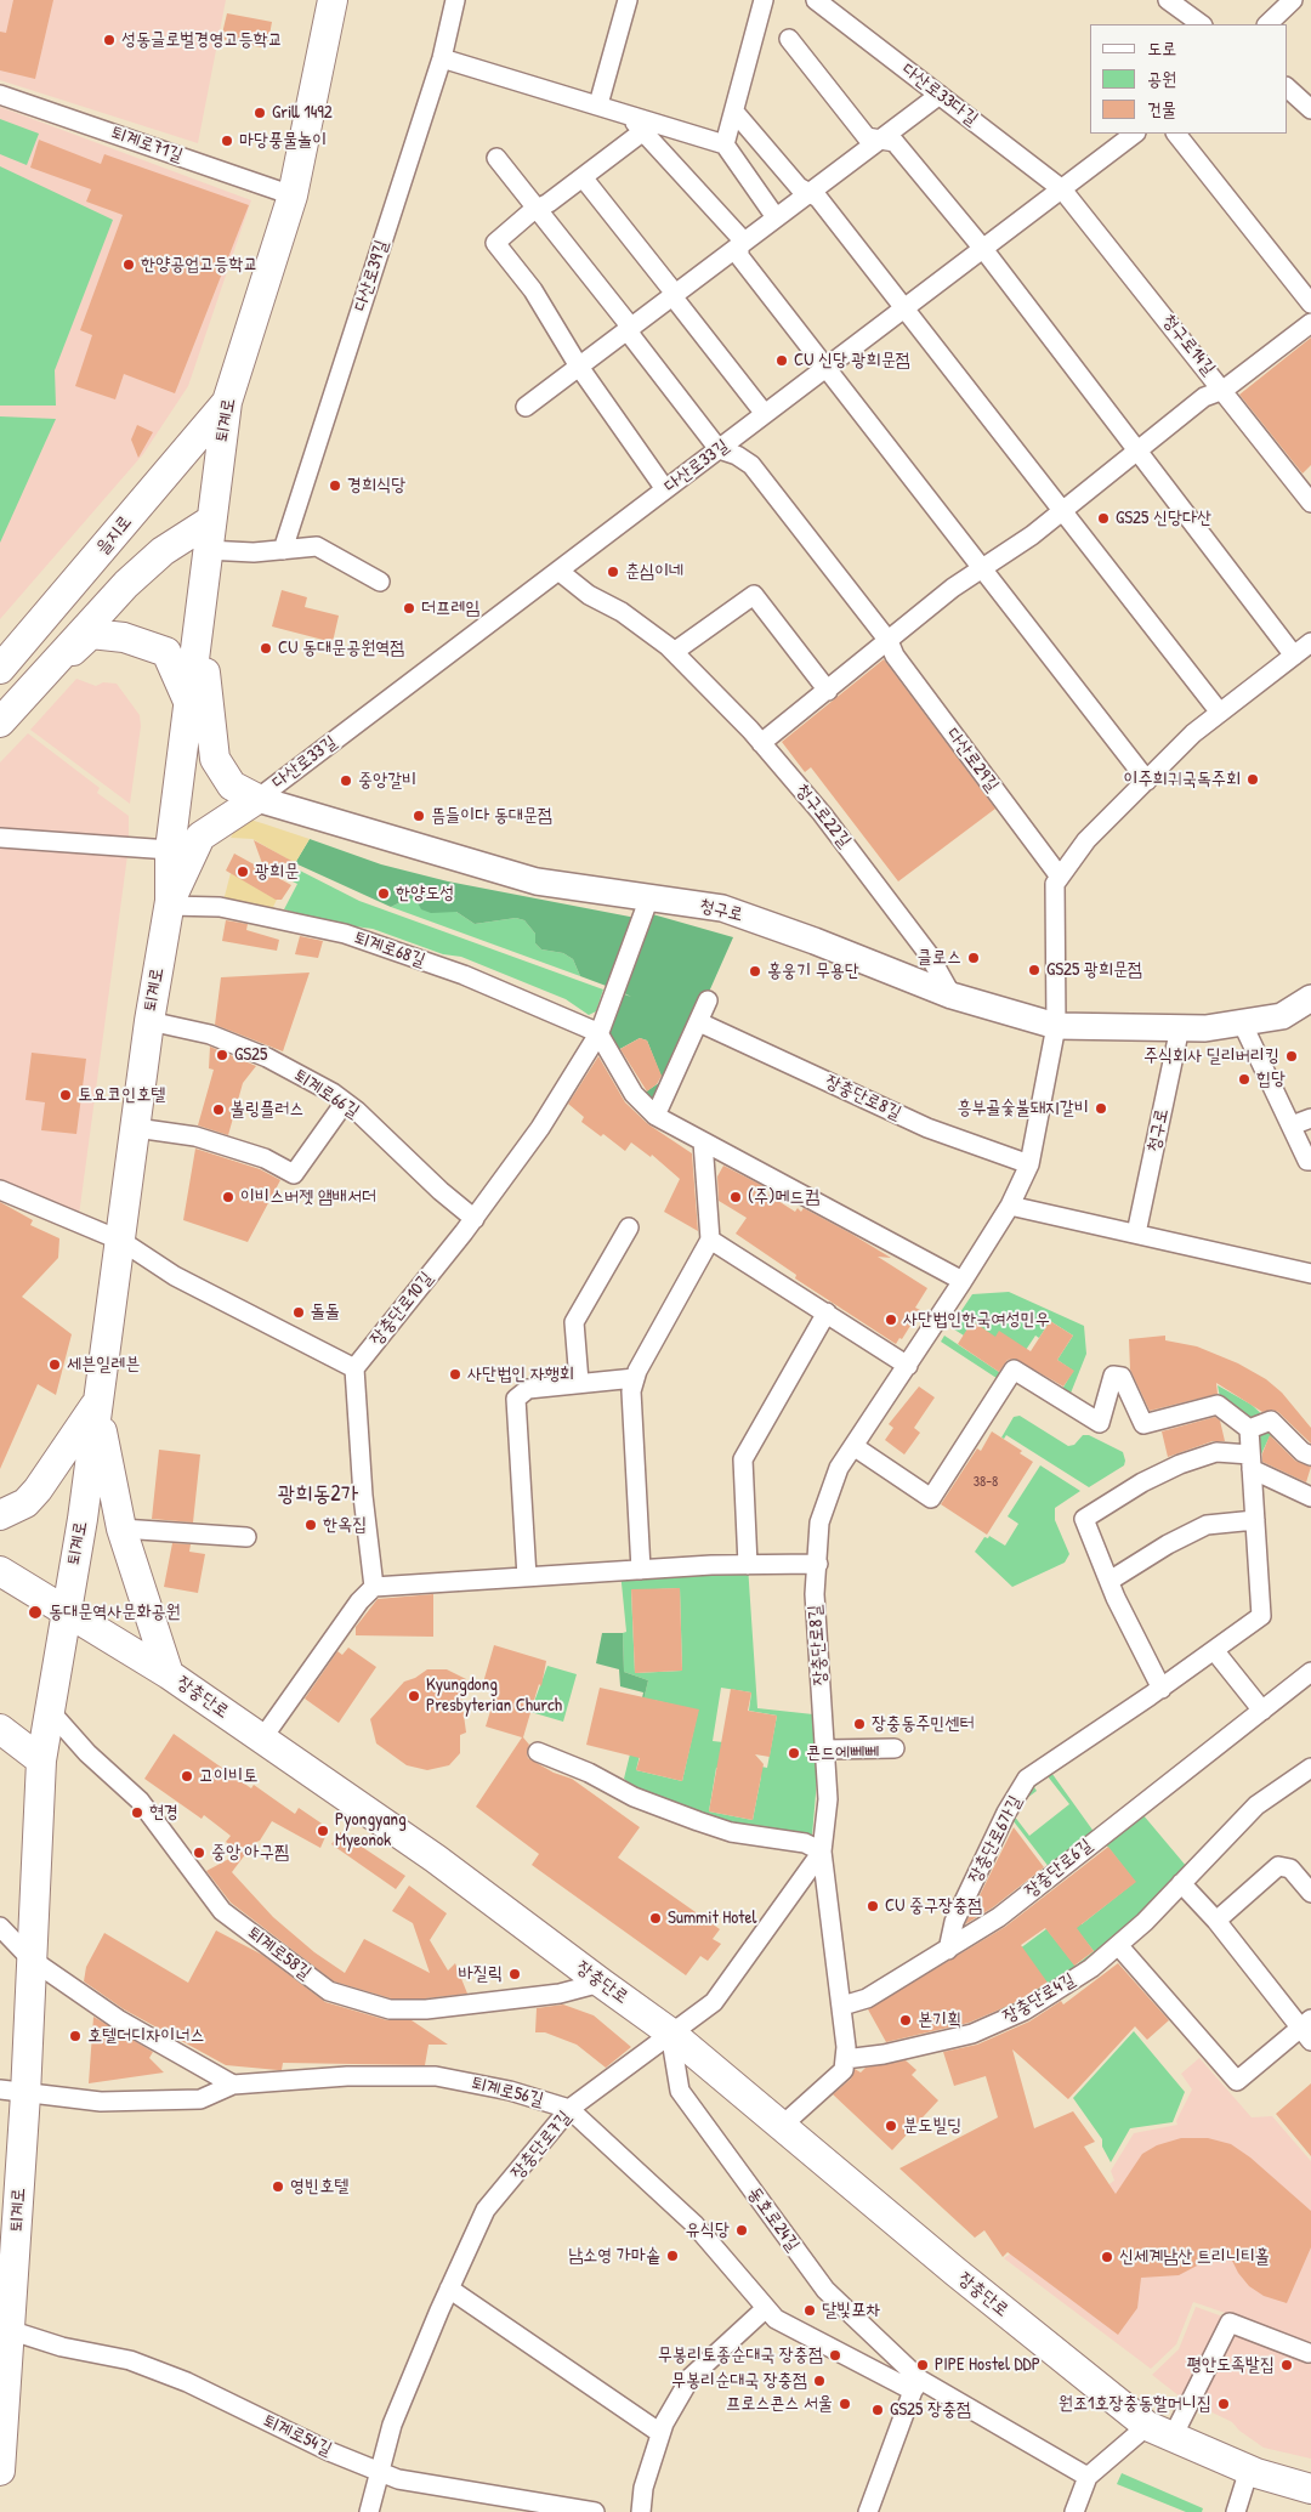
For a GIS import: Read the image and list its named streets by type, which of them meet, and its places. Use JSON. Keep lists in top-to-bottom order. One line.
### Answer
{"streets":{"main road":["퇴계로","을지로","장충단로"],"street":["다산로33다길","퇴계로71길","다산로39길","청구로14길","다산로33길","다산로29길","청구로22길","청구로","퇴계로68길","퇴계로66길","장충단로8길","장충단로10길","장충단로6가길","장충단로6길","퇴계로58길","장충단로4길","퇴계로56길","장충단로7길","동호로24길","퇴계로54길"]},"crossings":[["다산로33다길","청구로14길"],["다산로33다길","다산로33길"],["퇴계로71길","퇴계로"],["청구로14길","다산로33길"],["퇴계로","을지로"],["퇴계로","퇴계로68길"],["퇴계로","퇴계로66길"],["퇴계로","장충단로"],["퇴계로","퇴계로58길"],["퇴계로","퇴계로54길"],["다산로33길","다산로29길"],["다산로33길","청구로22길"],["다산로33길","청구로"],["청구로22길","청구로"],["청구로","장충단로8길"],["청구로","장충단로10길"],["퇴계로68길","장충단로10길"],["퇴계로66길","장충단로10길"],["장충단로8길","장충단로"],["장충단로8길","장충단로6길"],["장충단로8길","장충단로4길"],["장충단로8길","장충단로7길"],["장충단로8길","동호로24길"],["장충단로","퇴계로58길"],["장충단로","장충단로7길"],["장충단로","동호로24길"],["장충단로6가길","장충단로6길"],["퇴계로56길","장충단로7길"],["퇴계로56길","동호로24길"],["장충단로7길","동호로24길"],["장충단로7길","퇴계로54길"]],"districts":["광희동2가"],"places":["성동글로벌경영고등학교","Grill 1492","마당풍물놀이","한양공업고등학교","CU 신당 광희문점","경희식당","GS25 신당다산","춘심이네","더프레임","CU 동대문공원역점","이주희귀국독주회","중앙갈비","뜸들이다 동대문점","광희문","한양도성","클로스","GS25 광희문점","홍웅기 무용단","GS25","주식회사 딜리버리킹","힙당","토요코인호텔","흥부골숯불돼지갈비","볼링플러스","이비스버젯 앰배서더","(주)메드컴","돌돌","사단법인한국여성민우","세븐일레븐","사단법인 자행회","한옥집","동대문역사문화공원","Kyungdong Presbyterian Church","장충동주민센터","콘드에뻬뻬","고이비토","현경","Pyongyang Myeonok","중앙 아구찜","CU 중구장충점","Summit Hotel","바질릭","본기획","호텔더디자이너스","분도빌딩","영빈호텔","유식당","남소영 가마솥","신세계남산 트리니티홀","달빛포차","무봉리토종순대국 장충점","PIPE Hostel DDP","평안도족발집","무봉리순대국 장충점","프로스콘스 서울","원조1호장충동할머니집","GS25 장충점"],"house_numbers":["38-8"],"legend":["도로","공원","건물"]}
